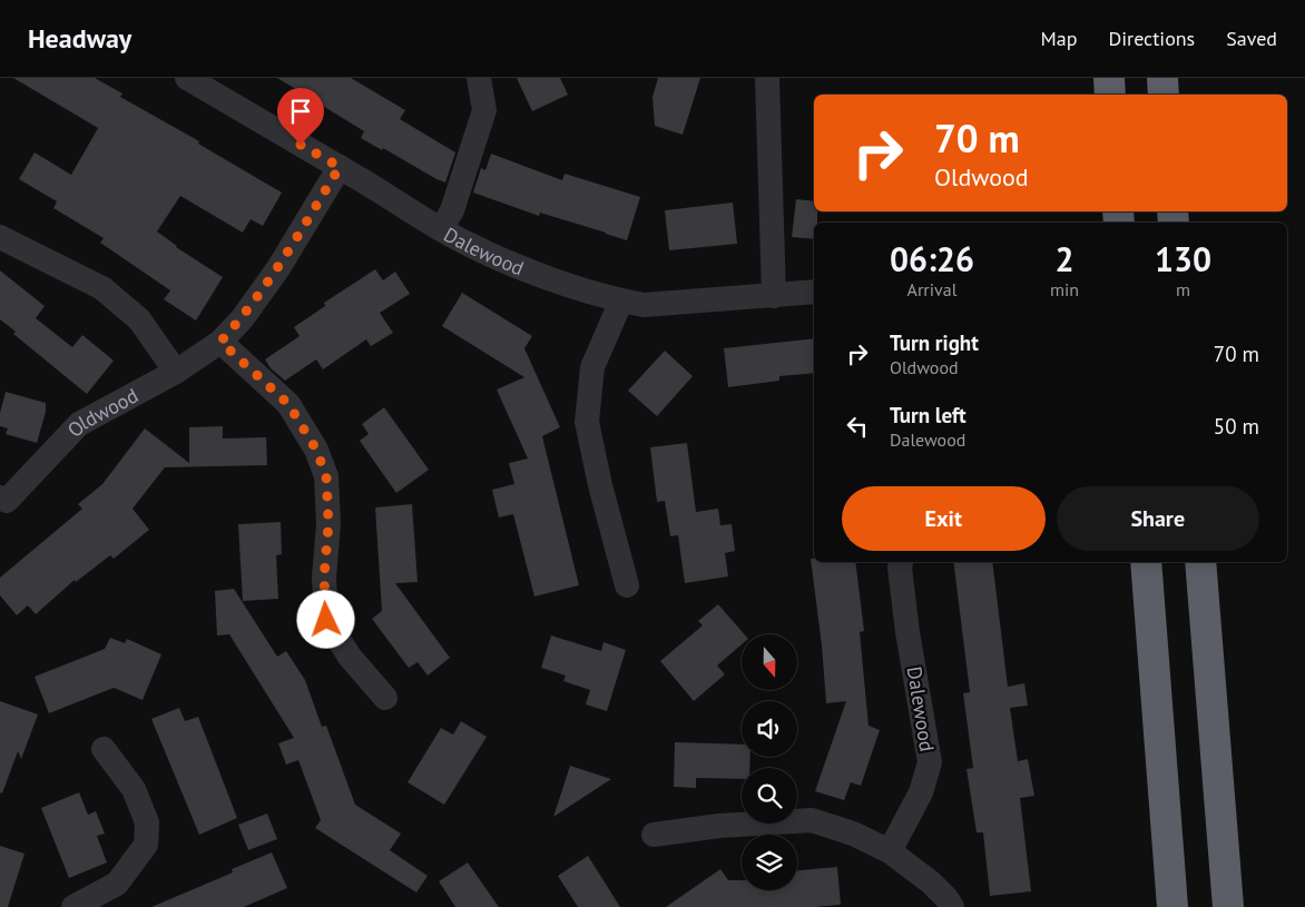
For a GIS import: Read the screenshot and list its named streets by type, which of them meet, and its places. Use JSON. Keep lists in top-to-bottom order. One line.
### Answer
{"streets":{"street":["Dalewood","Oldwood"]},"crossings":[["Dalewood","Oldwood"]],"north":"bottom","page":{"header":"Headway","nav":["Map","Directions","Saved"],"turn":["70 m","Oldwood"],"eta":["06:26","Arrival","2","min","130","m"],"list":[{"name":"Turn right","note":"Oldwood","value":"70 m"},{"name":"Turn left","note":"Dalewood","value":"50 m"}],"buttons":["Exit","Share"]}}
